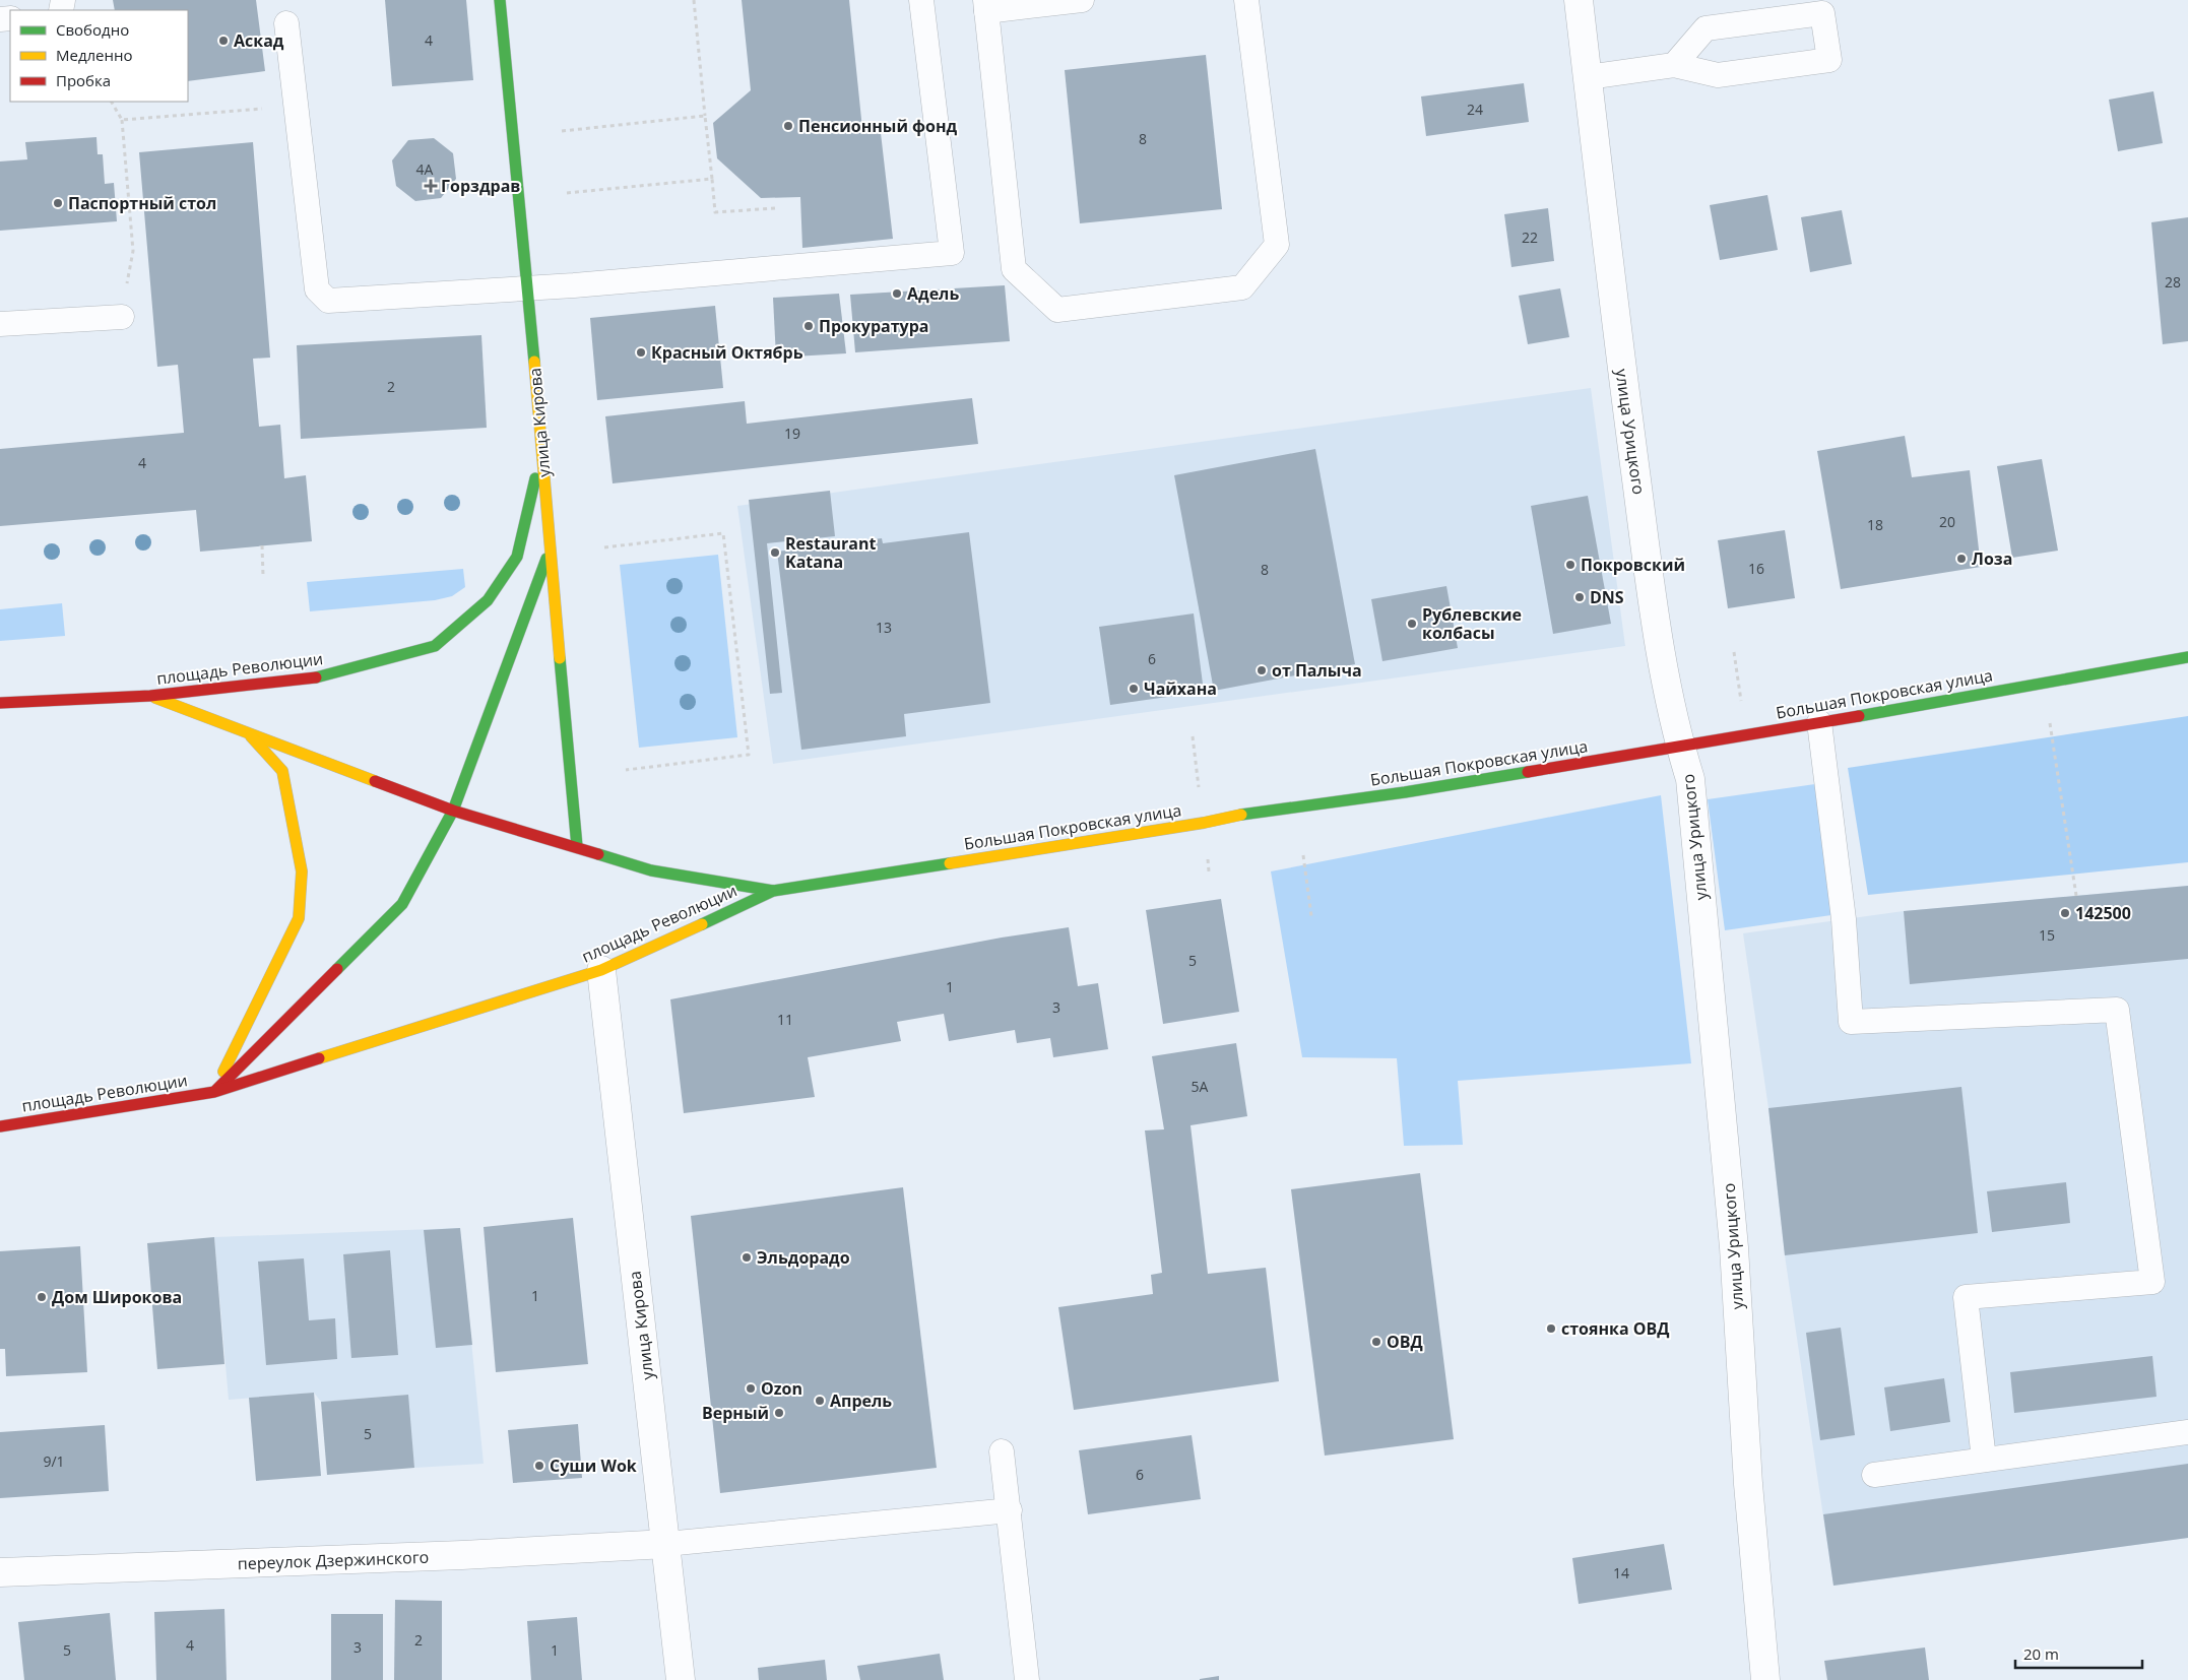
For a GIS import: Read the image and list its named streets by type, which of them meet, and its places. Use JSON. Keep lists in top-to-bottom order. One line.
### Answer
{"streets":{"main road":["улица Кирова","площадь Революции","Большая Покровская улица"],"street":["улица Урицкого","переулок Дзержинского"]},"crossings":[["улица Кирова","площадь Революции"],["улица Кирова","переулок Дзержинского"],["улица Урицкого","Большая Покровская улица"],["площадь Революции","Большая Покровская улица"]],"places":{"other":["Аскад","Пенсионный фонд","Паспортный стол","Адель","Прокуратура","Красный Октябрь","Restaurant Katana","Лоза","Покровский","DNS","Рублевские колбасы","от Палыча","Чайхана","142500","Эльдорадо","Дом Широкова","стоянка ОВД","ОВД","Ozon","Апрель","Верный","Суши Wok"],"health":["Горздрав"]},"house_numbers":["4","24","8","4А","22","28","2","19","4","20","18","16","8","13","6","15","5","1","3","11","5А","1","5","9/1","6","14","2","4","3","5","1"],"legend":["Свободно","Медленно","Пробка"],"scale_bar":"20 m"}
